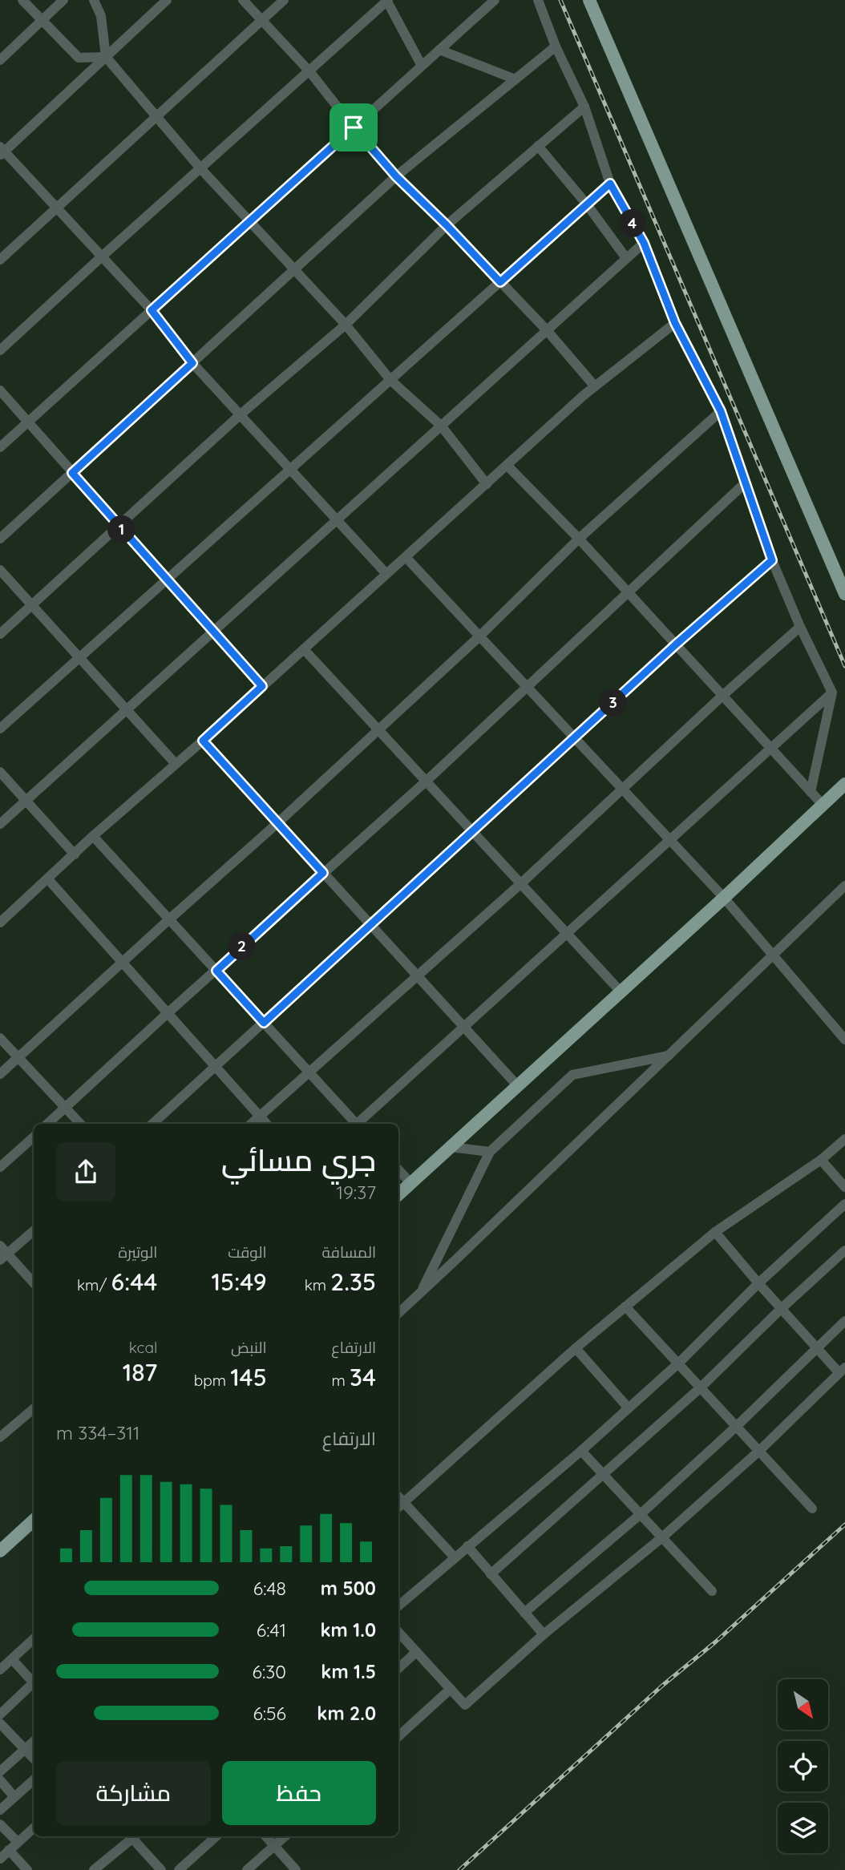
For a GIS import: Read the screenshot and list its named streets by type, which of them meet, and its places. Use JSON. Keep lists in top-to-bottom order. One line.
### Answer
{"north":"bottom right","page":{"pins":["4","1","3","2"],"heading":["جري مسائي","19:37"],"stats":[["المسافة","2.35 km"],["الوقت","15:49"],["الوتيرة","6:44 /km"],["الارتفاع","34 m"],["النبض","145 bpm"],["kcal","187"]],"chart":["الارتفاع","311–334 m"],"list":[{"name":"500 m","note":"6:48"},{"name":"1.0 km","note":"6:41"},{"name":"1.5 km","note":"6:30"},{"name":"2.0 km","note":"6:56"}],"buttons":["حفظ","مشاركة"]}}
